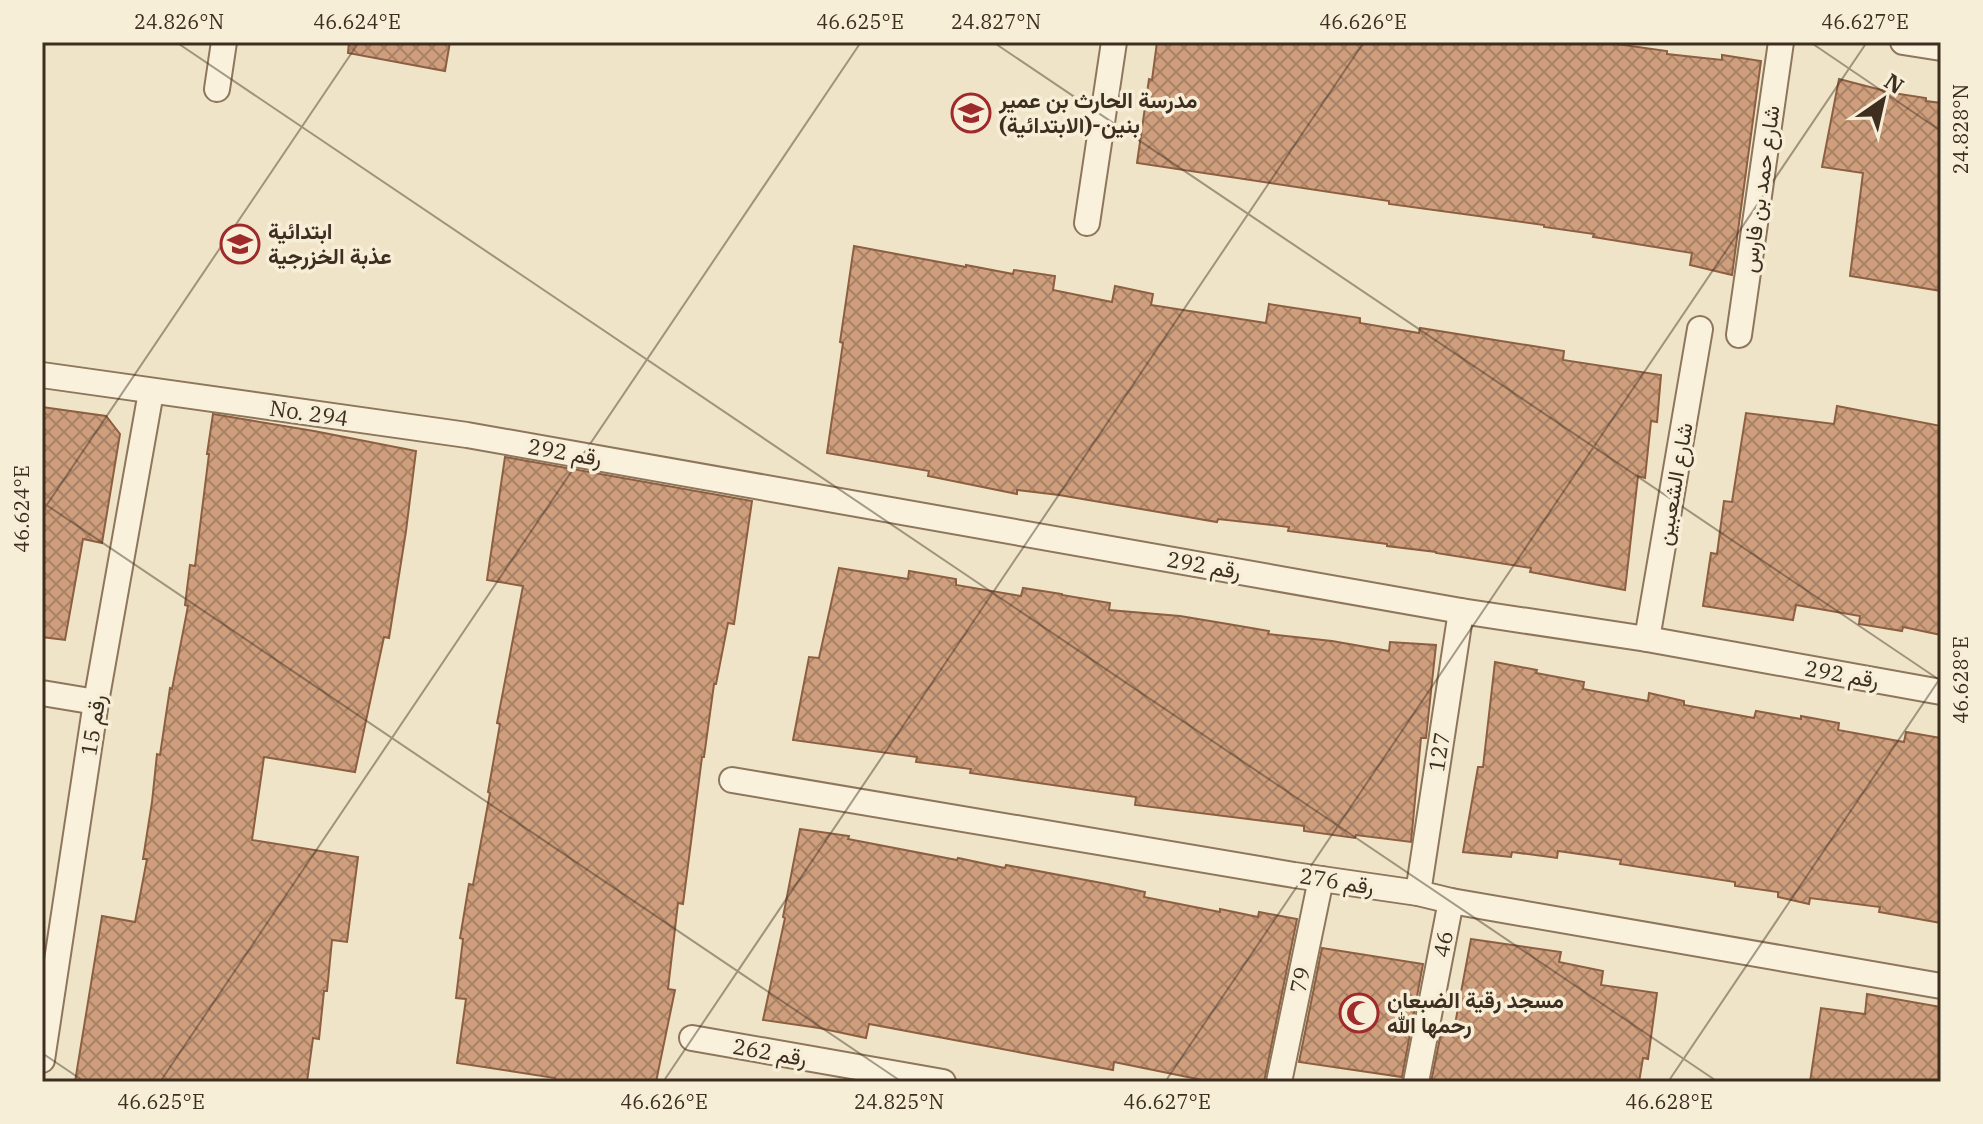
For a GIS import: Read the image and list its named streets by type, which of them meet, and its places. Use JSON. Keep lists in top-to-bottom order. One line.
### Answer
{"streets":{"street":["شارع حمد بن فارس","No. 294","رقم 292","شارع الشعبين","رقم 15","127","رقم 276","46","79","رقم 262"]},"crossings":[["No. 294","رقم 292"],["No. 294","رقم 15"],["رقم 292","شارع الشعبين"],["رقم 292","127"],["127","رقم 276"],["رقم 276","46"],["رقم 276","79"]],"places":{"school or university":["مدرسة الحارث بن عمير (الابتدائية)-بنين","ابتدائية عذبة الخزرجية"],"mosque":["مسجد رقية الضبعان رحمها الله"]},"north":"top right","coordinates":["24.826°N","46.624°E","46.625°E","24.827°N","46.626°E","46.627°E","24.828°N","46.628°E","24.825°N"]}
